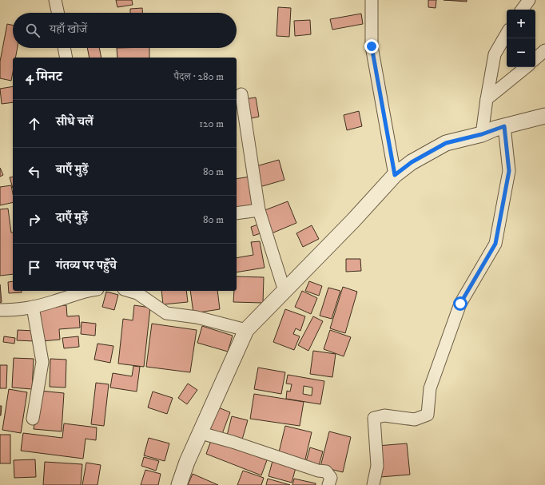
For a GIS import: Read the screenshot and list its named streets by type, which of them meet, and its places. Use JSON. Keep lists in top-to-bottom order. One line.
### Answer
{"page":{"map_buttons":["+","−"],"search":"यहाँ खोजें","heading":["4 मिनट","पैदल · 280 m"],"list":[["सीधे चलें","120 m"],["बाएँ मुड़ें","80 m"],["दाएँ मुड़ें","80 m"],"गंतव्य पर पहुँचे"]}}
